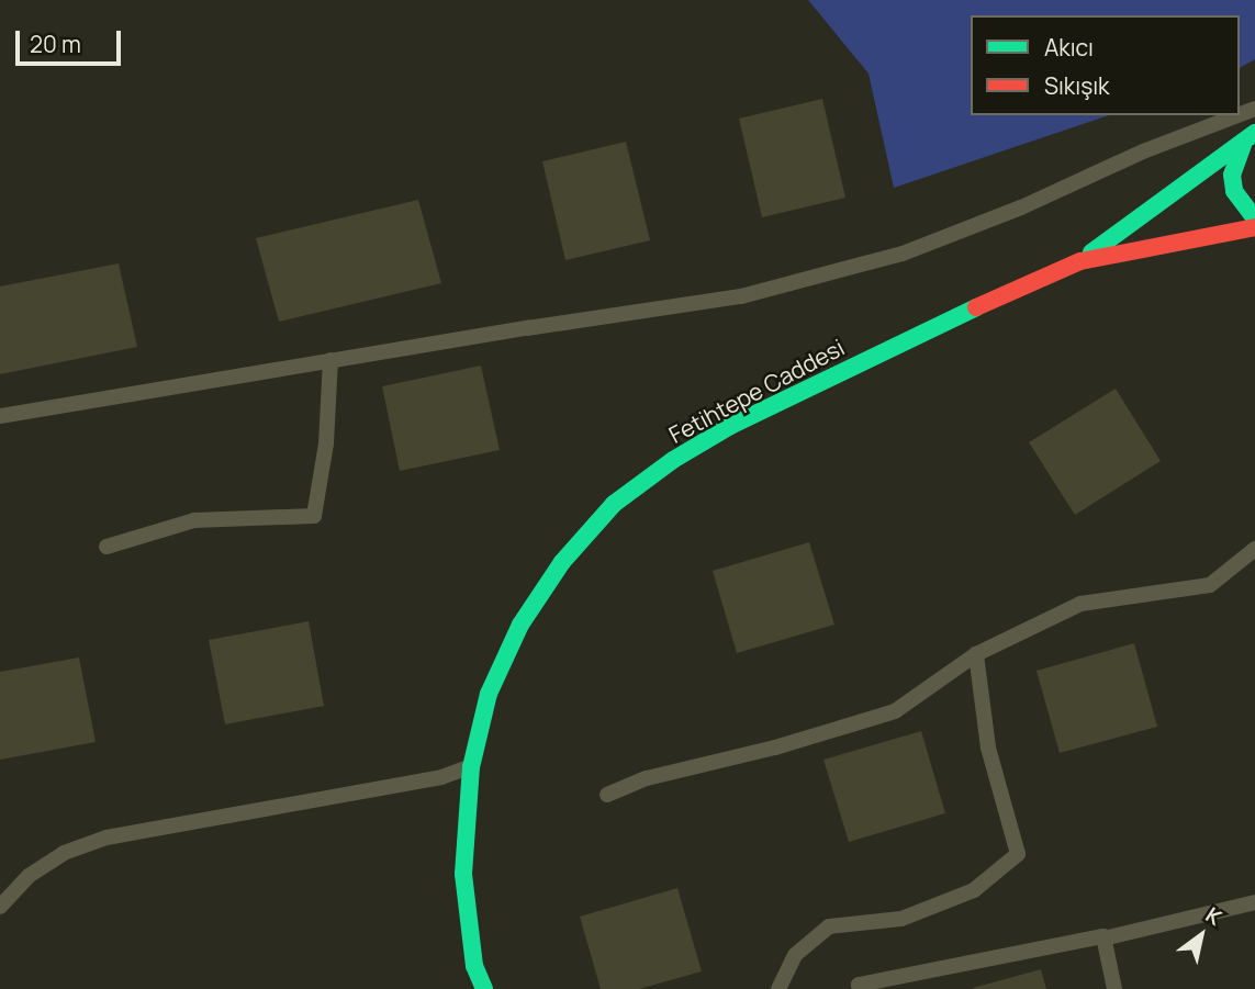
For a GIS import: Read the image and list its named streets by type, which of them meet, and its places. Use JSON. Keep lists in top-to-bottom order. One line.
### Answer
{"streets":{"street":["Fetihtepe Caddesi"]},"legend":["Akıcı","Sıkışık"],"scale_bar":"20 m","north":"top right"}
